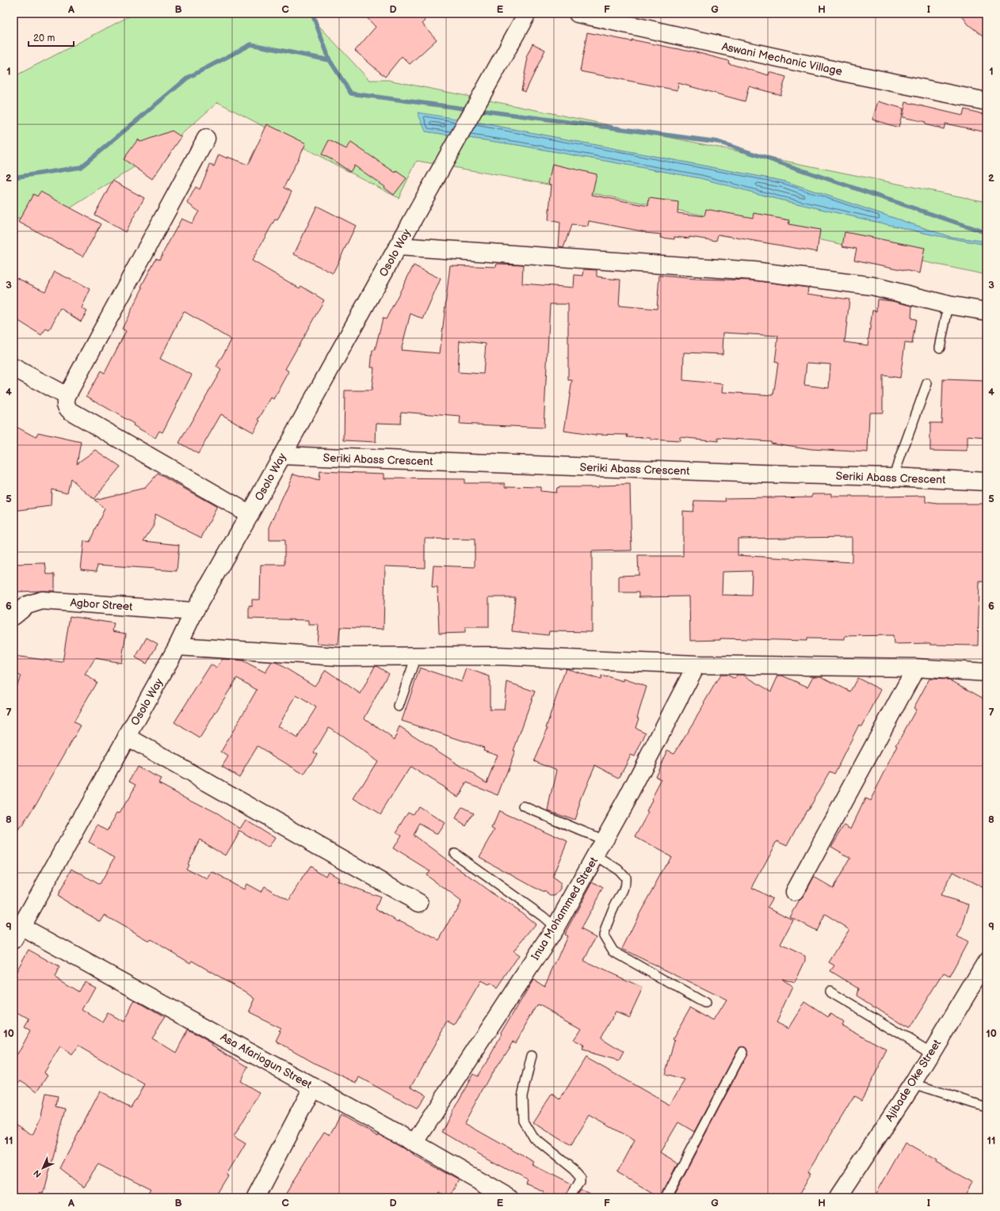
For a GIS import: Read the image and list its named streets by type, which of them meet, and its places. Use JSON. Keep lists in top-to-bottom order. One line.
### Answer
{"streets":{"street":["Aswani Mechanic Village","Osolo Way","Seriki Abass Crescent","Agbor Street","Inua Mohammed Street","Asa Afariogun Street","Ajibade Oke Street"]},"crossings":[["Osolo Way","Seriki Abass Crescent"],["Osolo Way","Agbor Street"],["Osolo Way","Asa Afariogun Street"],["Inua Mohammed Street","Asa Afariogun Street"]],"scale_bar":"20 m","north":"bottom left","grid":{"columns":["A","B","C","D","E","F","G","H","I"],"rows":["1","2","3","4","5","6","7","8","9","10","11"]}}
